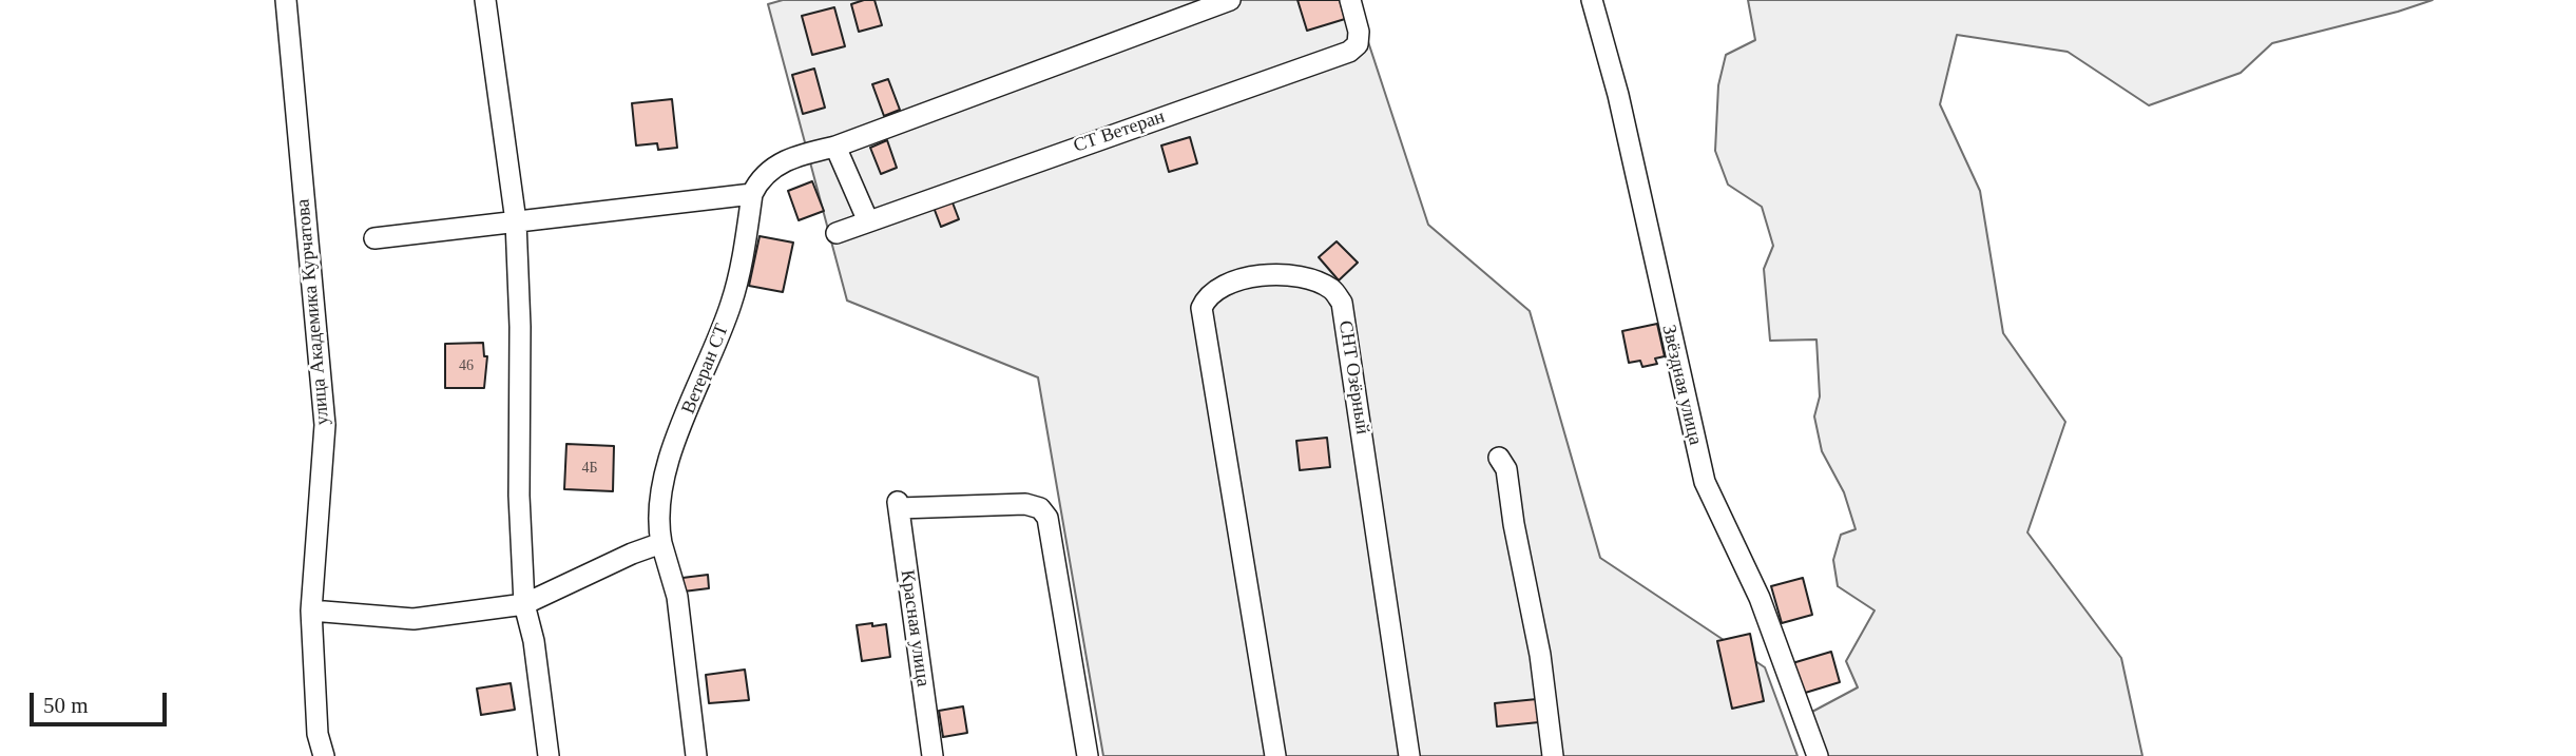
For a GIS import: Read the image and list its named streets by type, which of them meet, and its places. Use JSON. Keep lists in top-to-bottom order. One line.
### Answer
{"streets":{"street":["СТ Ветеран","улица Академика Курчатова","Ветеран СТ","СНТ Озёрный","Звёздная улица","Красная улица"]},"house_numbers":["46","4Б"],"scale_bar":"50 m"}
